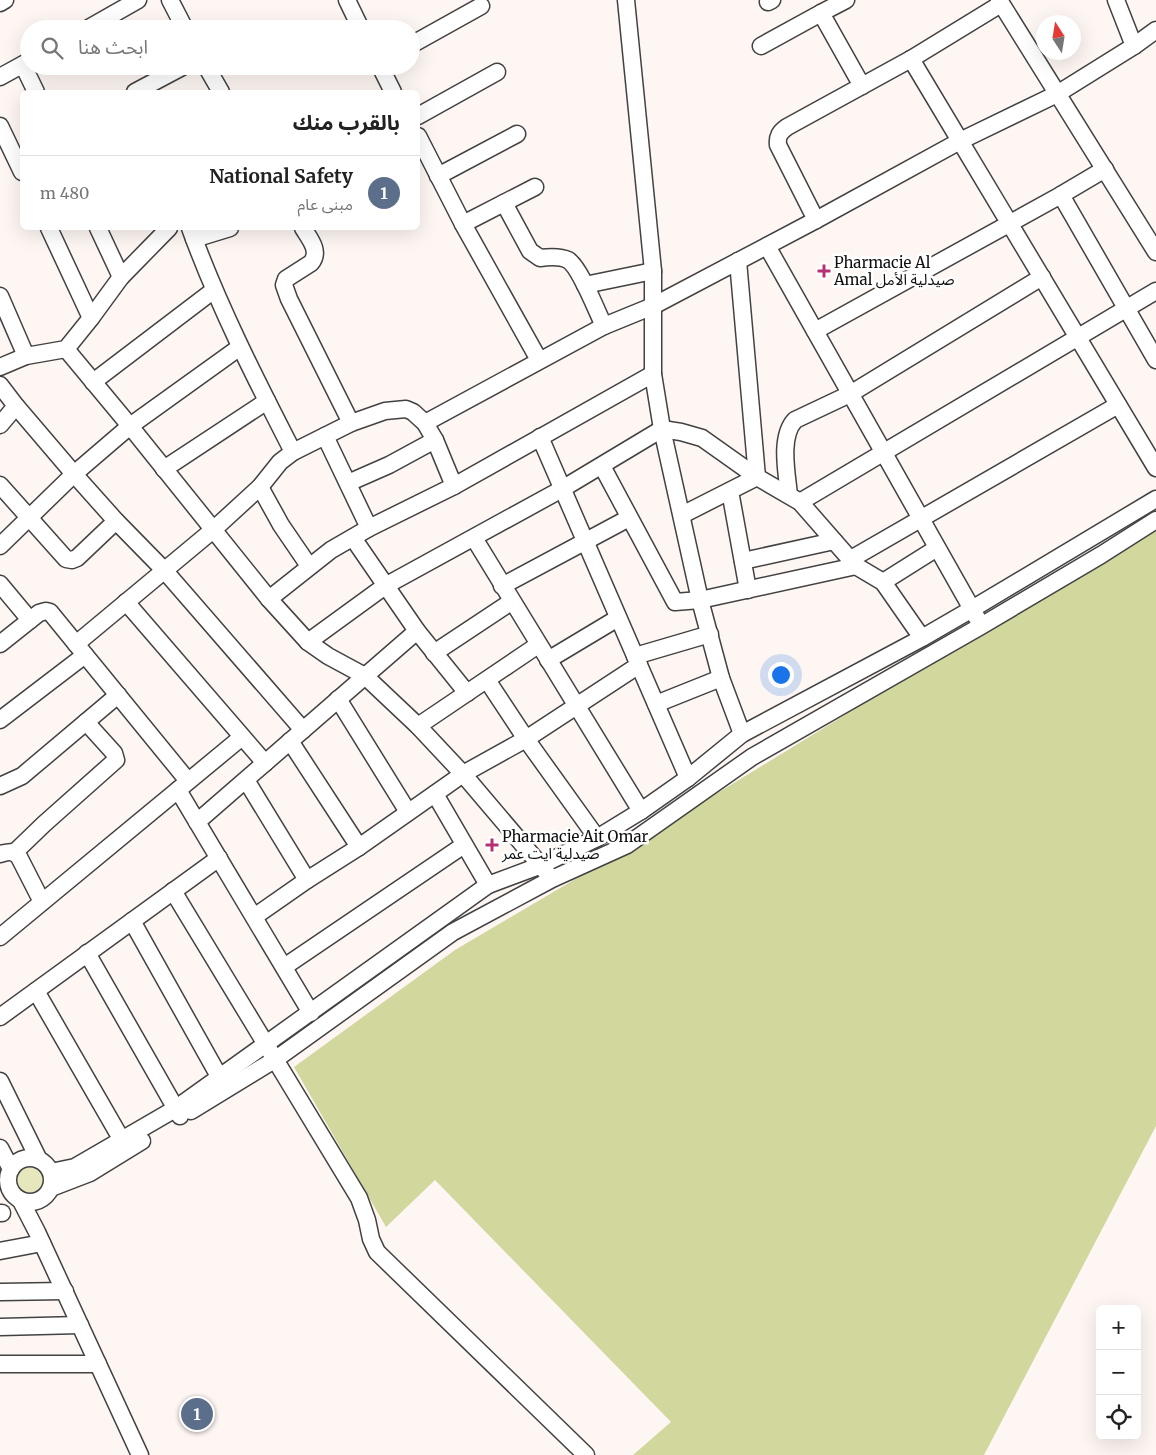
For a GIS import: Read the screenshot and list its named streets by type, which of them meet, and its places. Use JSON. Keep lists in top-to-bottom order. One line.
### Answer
{"places":{"health":["Pharmacie Al Amal صيدلية الأمل","Pharmacie Ait Omar صيدلية ايت عمر"]},"north":"top","page":{"search":"ابحث هنا","heading":"بالقرب منك","list":[{"mark":"1","name":"National Safety","note":"مبنى عام","value":"480 m"}],"map_buttons":["+","−"],"pins":"1"}}
